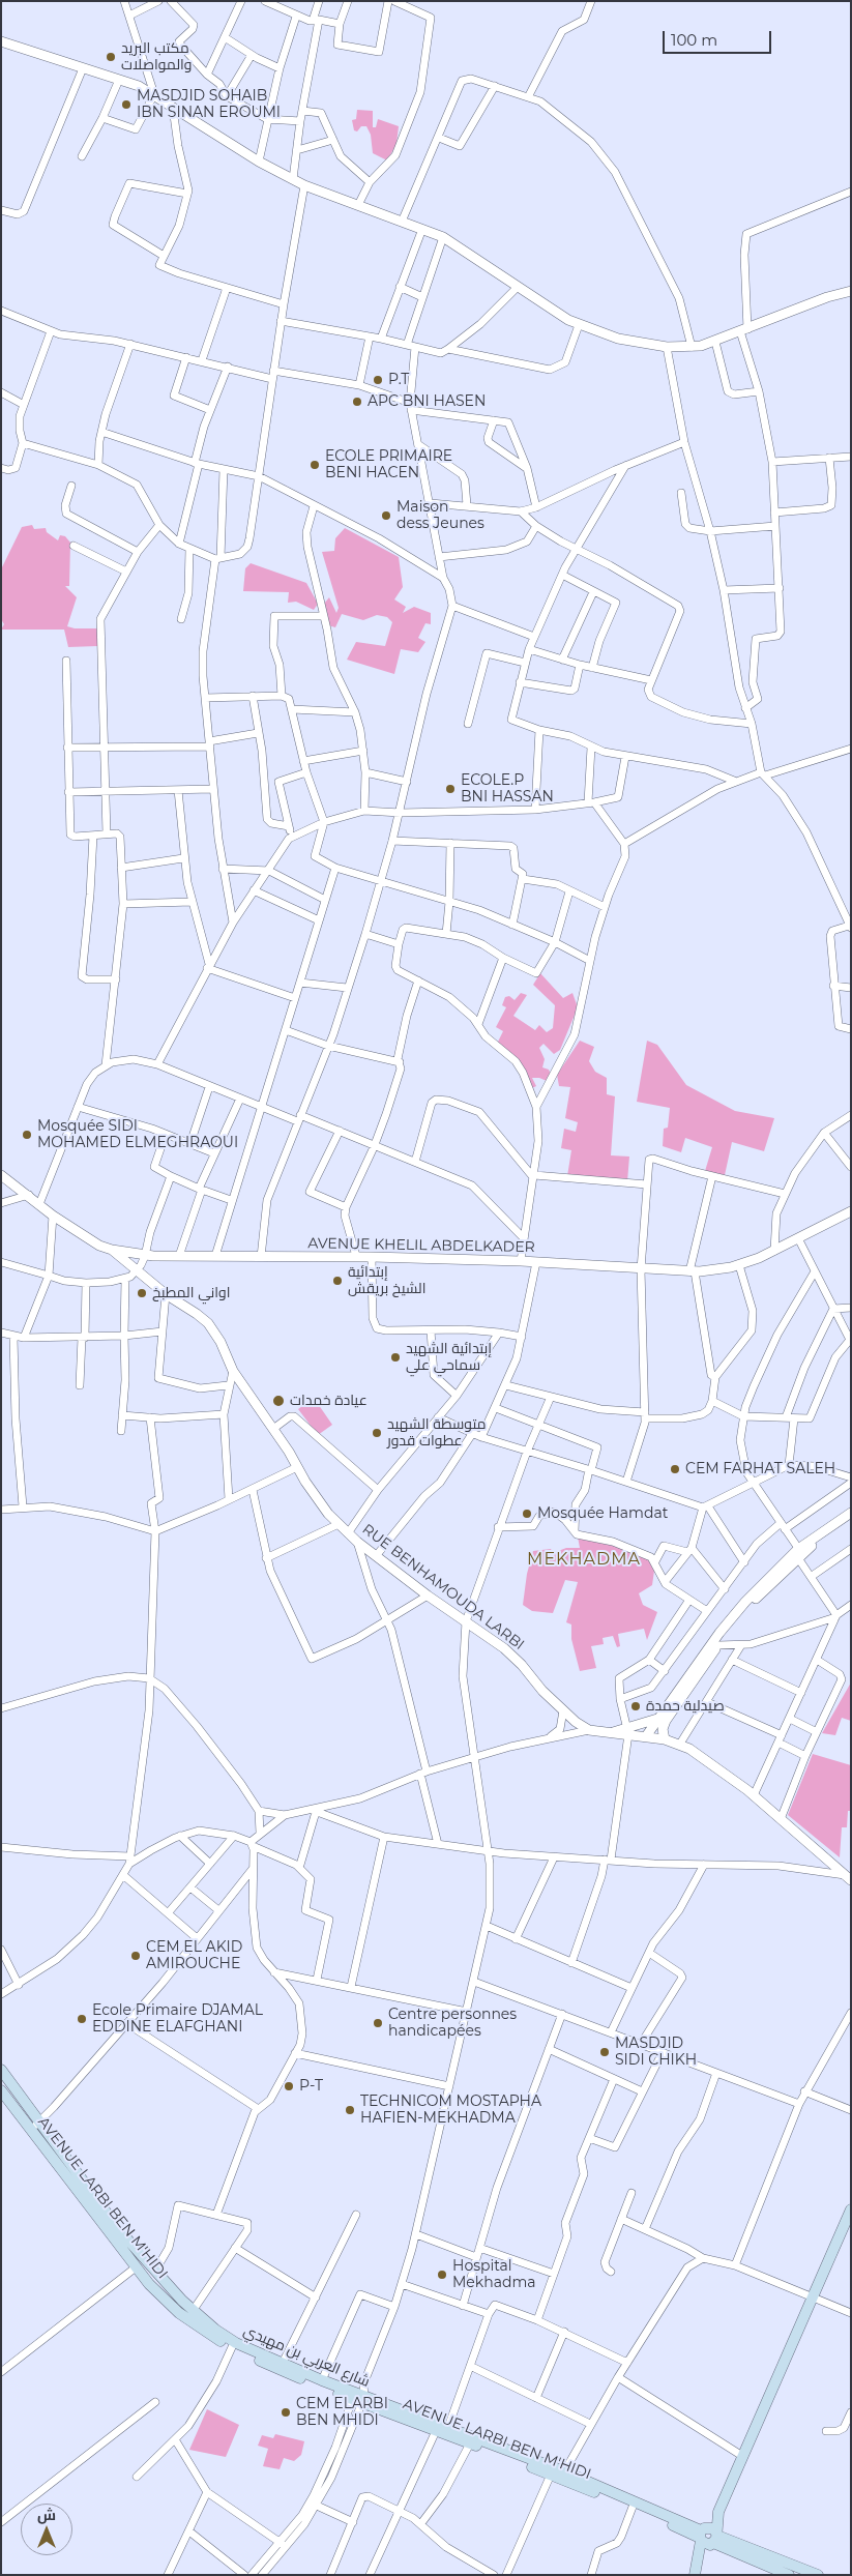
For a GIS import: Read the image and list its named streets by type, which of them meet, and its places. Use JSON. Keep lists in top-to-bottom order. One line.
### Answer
{"streets":{"main road":["AVENUE LARBI BEN M'HIDI","شارع العربي بن مهيدي"],"street":["AVENUE KHELIL ABDELKADER","RUE BENHAMOUDA LARBI"]},"crossings":[["AVENUE KHELIL ABDELKADER","RUE BENHAMOUDA LARBI"],["AVENUE LARBI BEN M'HIDI","شارع العربي بن مهيدي"]],"districts":["MEKHADMA"],"places":["مكتب البريد والمواصلات","MASDJID SOHAIB IBN SINAN EROUMI","P.T","APC BNI HASEN","ECOLE PRIMAIRE BENI HACEN","Maison dess Jeunes","ECOLE.P BNI HASSAN","Mosquée SIDI MOHAMED ELMEGHRAOUI","إبتدائية الشيخ بريقش","اواني المطبخ","إبتدائية الشهيد سماحي علي","عيادة خمدات","متوسطة الشهيد عطوات قدور","CEM FARHAT SALEH","Mosquée Hamdat","صيدلية حمدة","CEM EL AKID AMIROUCHE","Ecole Primaire DJAMAL EDDINE ELAFGHANI","Centre personnes handicapées","MASDJID SIDI CHIKH","P-T","TECHNICOM MOSTAPHA HAFIEN-MEKHADMA","Hospital Mekhadma","CEM ELARBI BEN MHIDI"],"scale_bar":"100 m","north":"top"}
